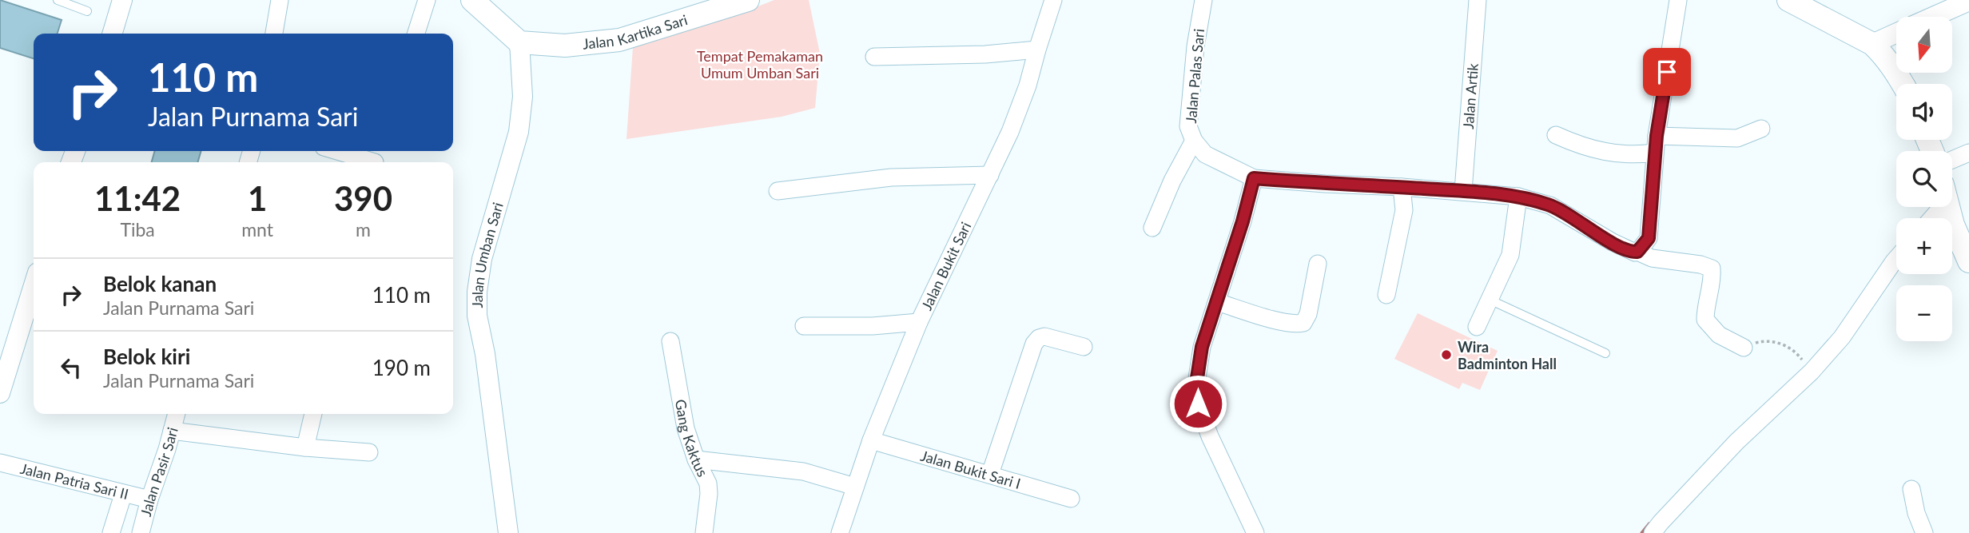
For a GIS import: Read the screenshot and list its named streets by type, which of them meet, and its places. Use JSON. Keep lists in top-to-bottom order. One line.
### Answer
{"streets":{"main road":["Jalan Kartika Sari"],"street":["Jalan Palas Sari","Jalan Artik","Jalan Umban Sari","Jalan Bukit Sari","Gang Kaktus","Jalan Bukit Sari I","Jalan Pasir Sari","Jalan Patria Sari II"]},"crossings":[["Jalan Kartika Sari","Jalan Umban Sari"],["Jalan Bukit Sari","Jalan Bukit Sari I"],["Jalan Pasir Sari","Jalan Patria Sari II"]],"parks":["Tempat Pemakaman Umum Umban Sari"],"places":["Wira Badminton Hall"],"north":"bottom","page":{"map_buttons":["+","−"],"turn":["110 m","Jalan Purnama Sari"],"eta":["11:42","Tiba","1","mnt","390","m"],"list":[{"name":"Belok kanan","note":"Jalan Purnama Sari","value":"110 m"},{"name":"Belok kiri","note":"Jalan Purnama Sari","value":"190 m"}]}}
